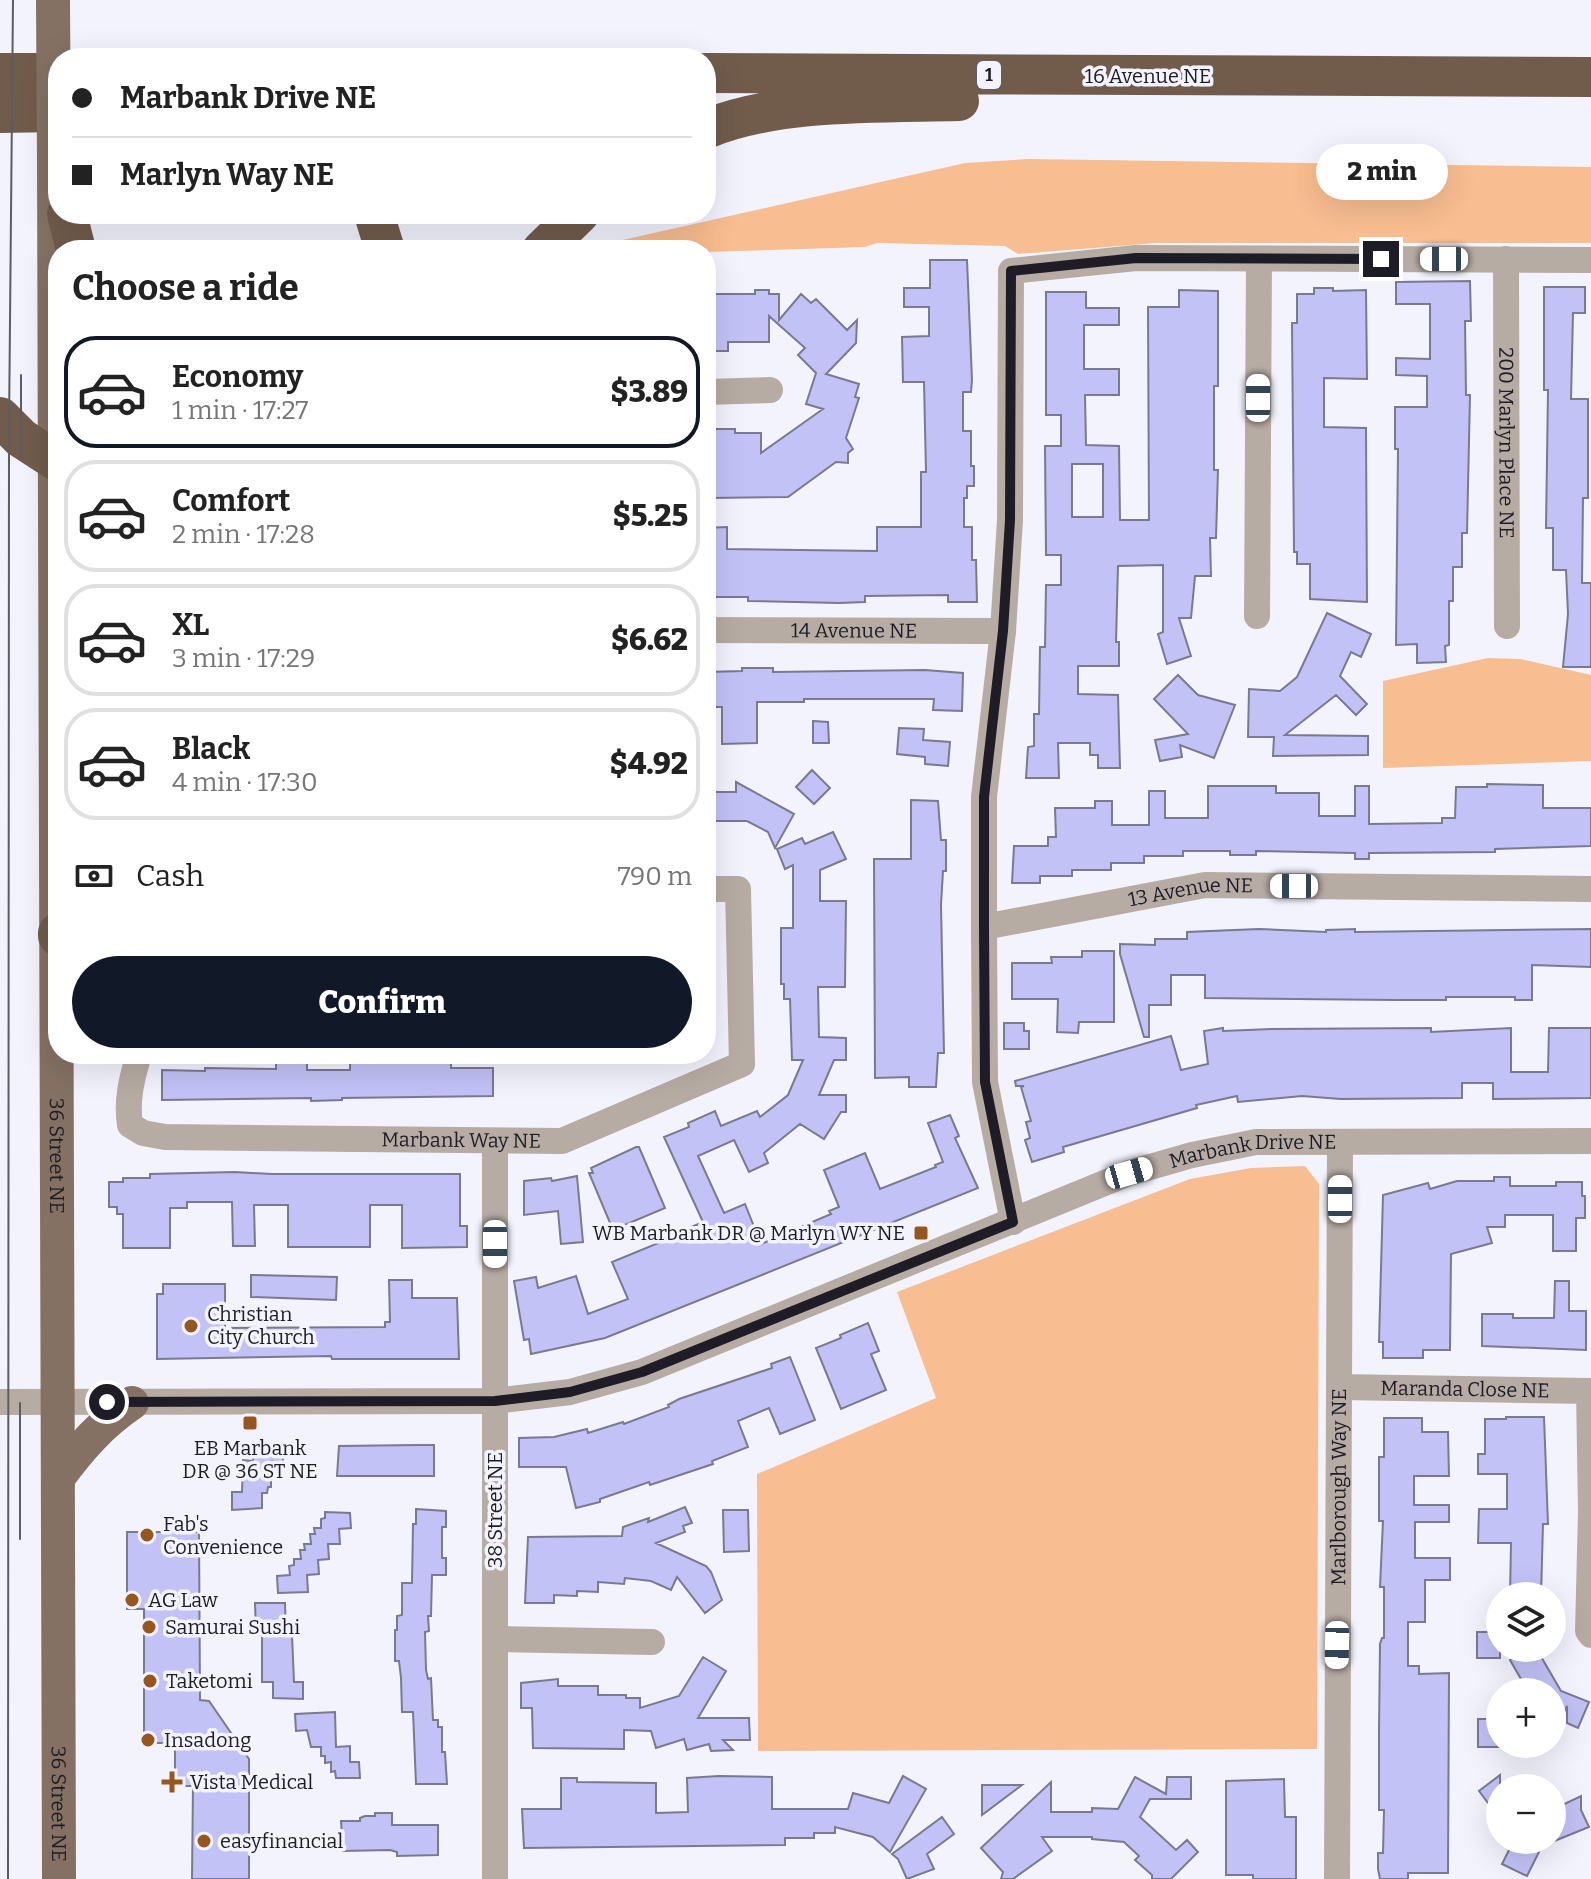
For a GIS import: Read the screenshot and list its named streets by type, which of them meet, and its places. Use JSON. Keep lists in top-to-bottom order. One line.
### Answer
{"streets":{"highway":["1","16 Avenue NE"],"main road":["36 Street NE"],"street":["200 Marlyn Place NE","14 Avenue NE","13 Avenue NE","Marbank Way NE","Marbank Drive NE","Maranda Close NE","Marlborough Way NE","38 Street NE"]},"crossings":[["Marbank Way NE","38 Street NE"],["Marbank Drive NE","36 Street NE"],["Marbank Drive NE","Marlborough Way NE"],["Marbank Drive NE","38 Street NE"],["Maranda Close NE","Marlborough Way NE"]],"places":{"transit":["WB Marbank DR @ Marlyn WY NE","EB Marbank DR @ 36 ST NE"],"other":["Christian City Church","Fab's Convenience","AG Law","Samurai Sushi","Taketomi","Insadong","easyfinancial"],"health":["Vista Medical"]},"page":{"banner":["Marbank Drive NE","Marlyn Way NE"],"bubble":"2 min","heading":"Choose a ride","list":[{"name":"Economy","note":"1 min · 17:27","value":"$3.89"},{"name":"Comfort","note":"2 min · 17:28","value":"$5.25"},{"name":"XL","note":"3 min · 17:29","value":"$6.62"},{"name":"Black","note":"4 min · 17:30","value":"$4.92"}],"pay":["Cash","790 m"],"buttons":"Confirm","map_buttons":["+","−"]}}
